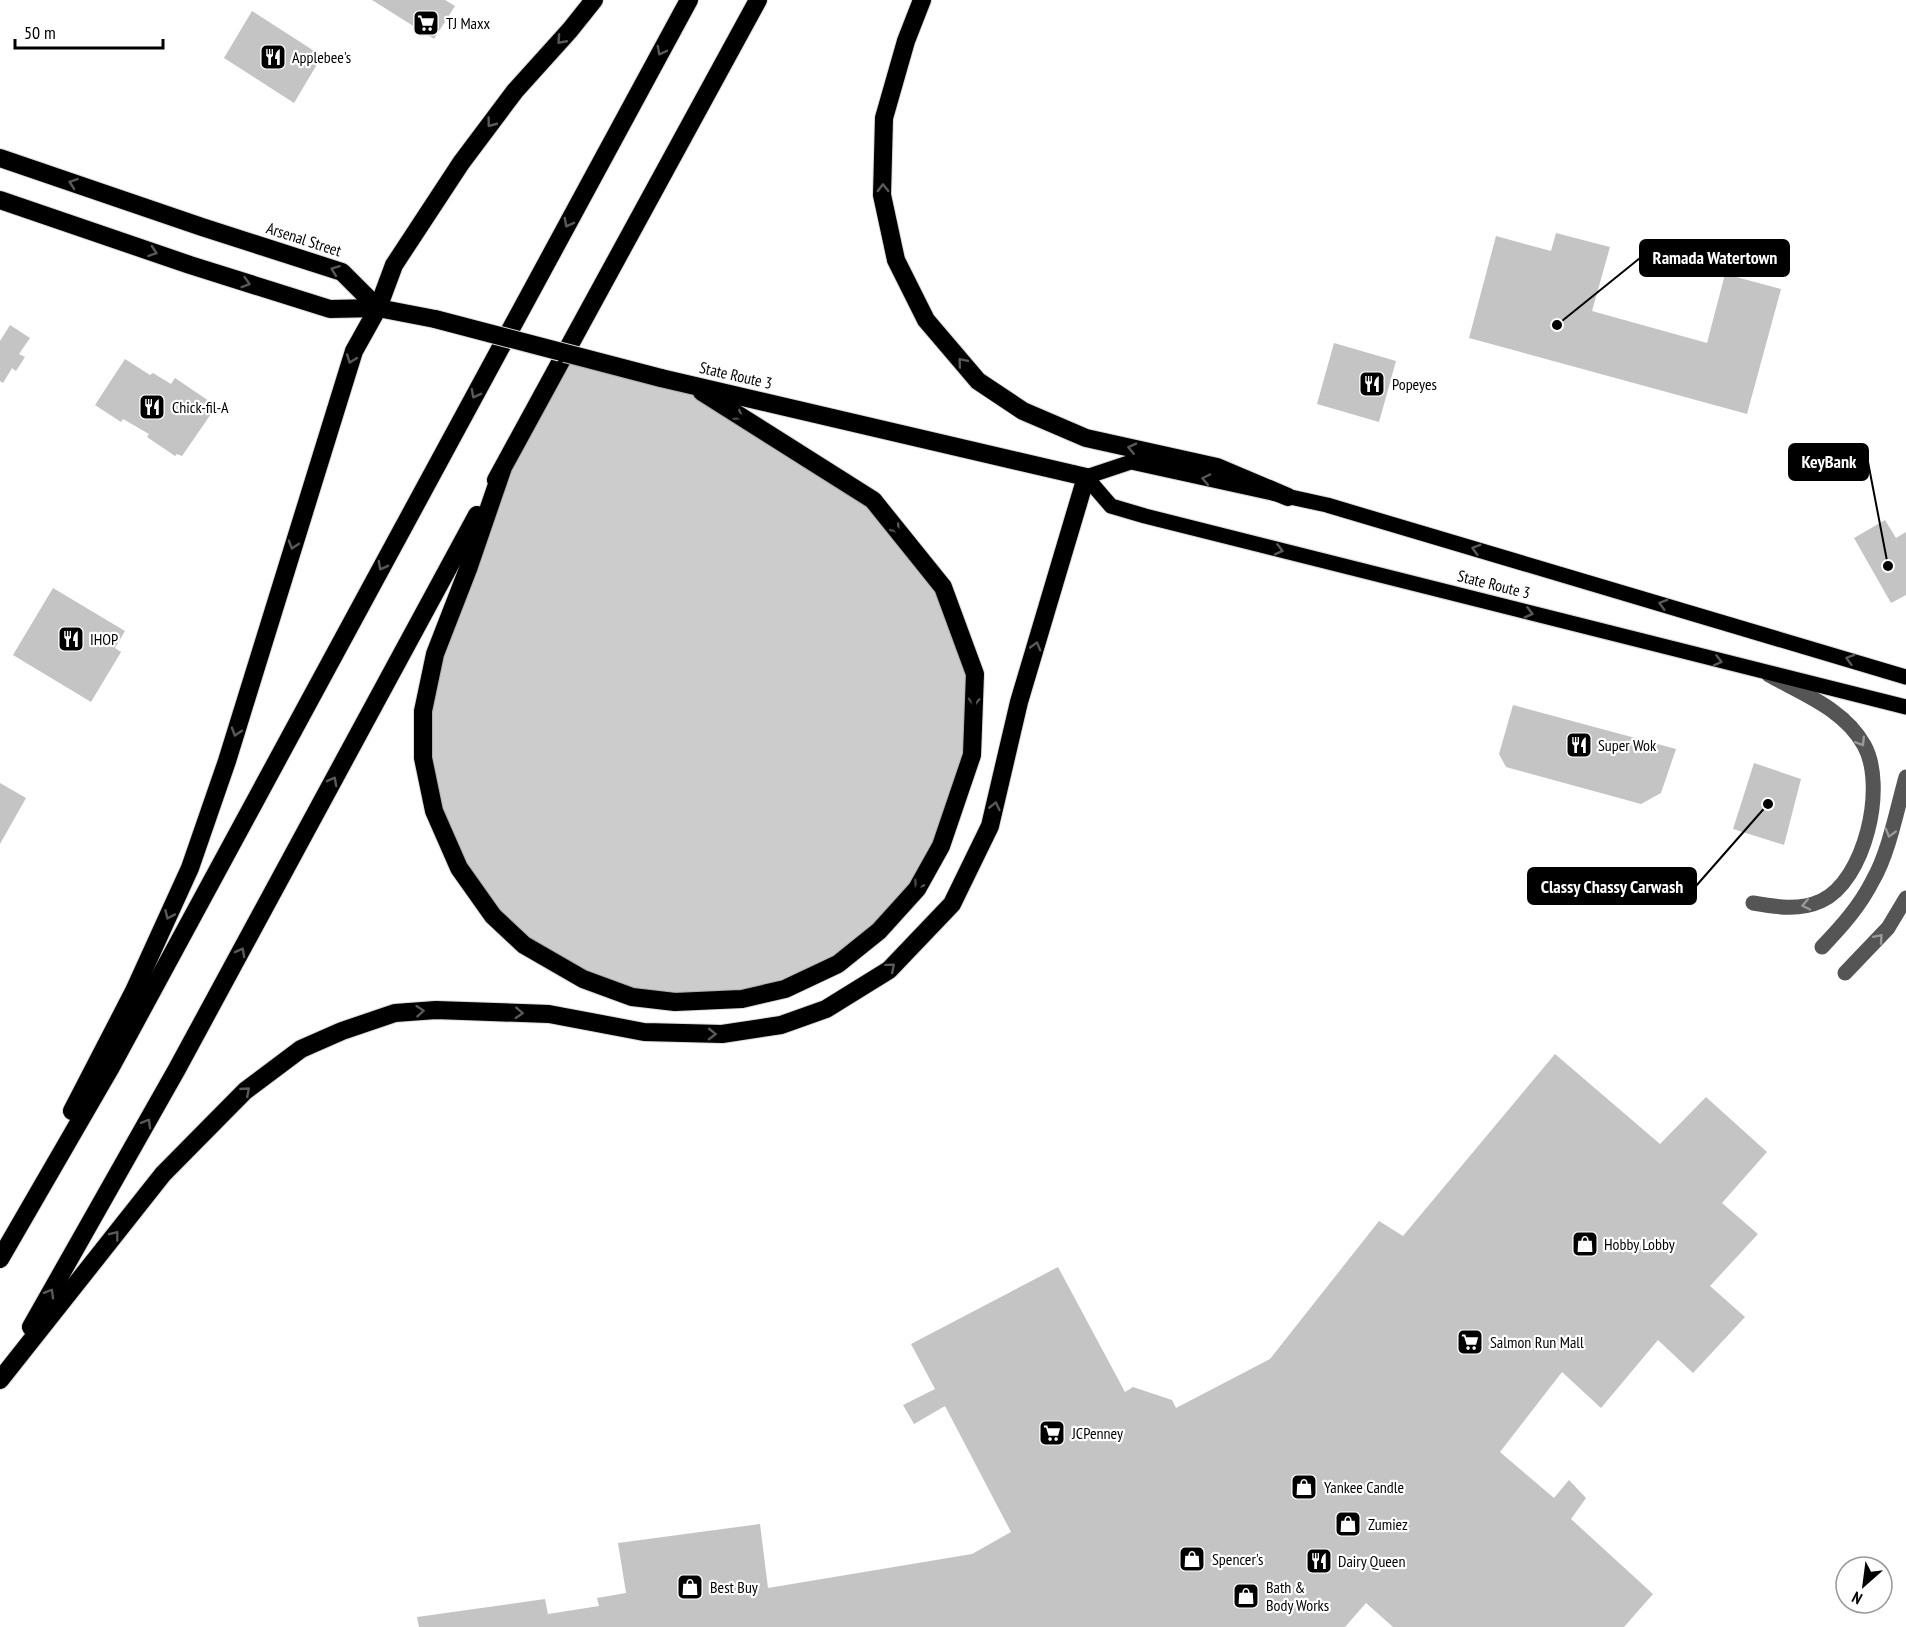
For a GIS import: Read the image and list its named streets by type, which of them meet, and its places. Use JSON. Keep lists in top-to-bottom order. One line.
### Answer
{"streets":{"highway":["Arsenal Street","State Route 3"]},"crossings":[["Arsenal Street","State Route 3"]],"places":{"supermarket":["TJ Maxx","Salmon Run Mall","JCPenney"],"restaurant":["Applebee's","Popeyes","Chick-fil-A","IHOP","Super Wok","Dairy Queen"],"other":["Ramada Watertown","KeyBank","Classy Chassy Carwash"],"shop":["Hobby Lobby","Yankee Candle","Zumiez","Spencer's","Best Buy","Bath & Body Works"]},"scale_bar":"50 m","north":"bottom left"}
